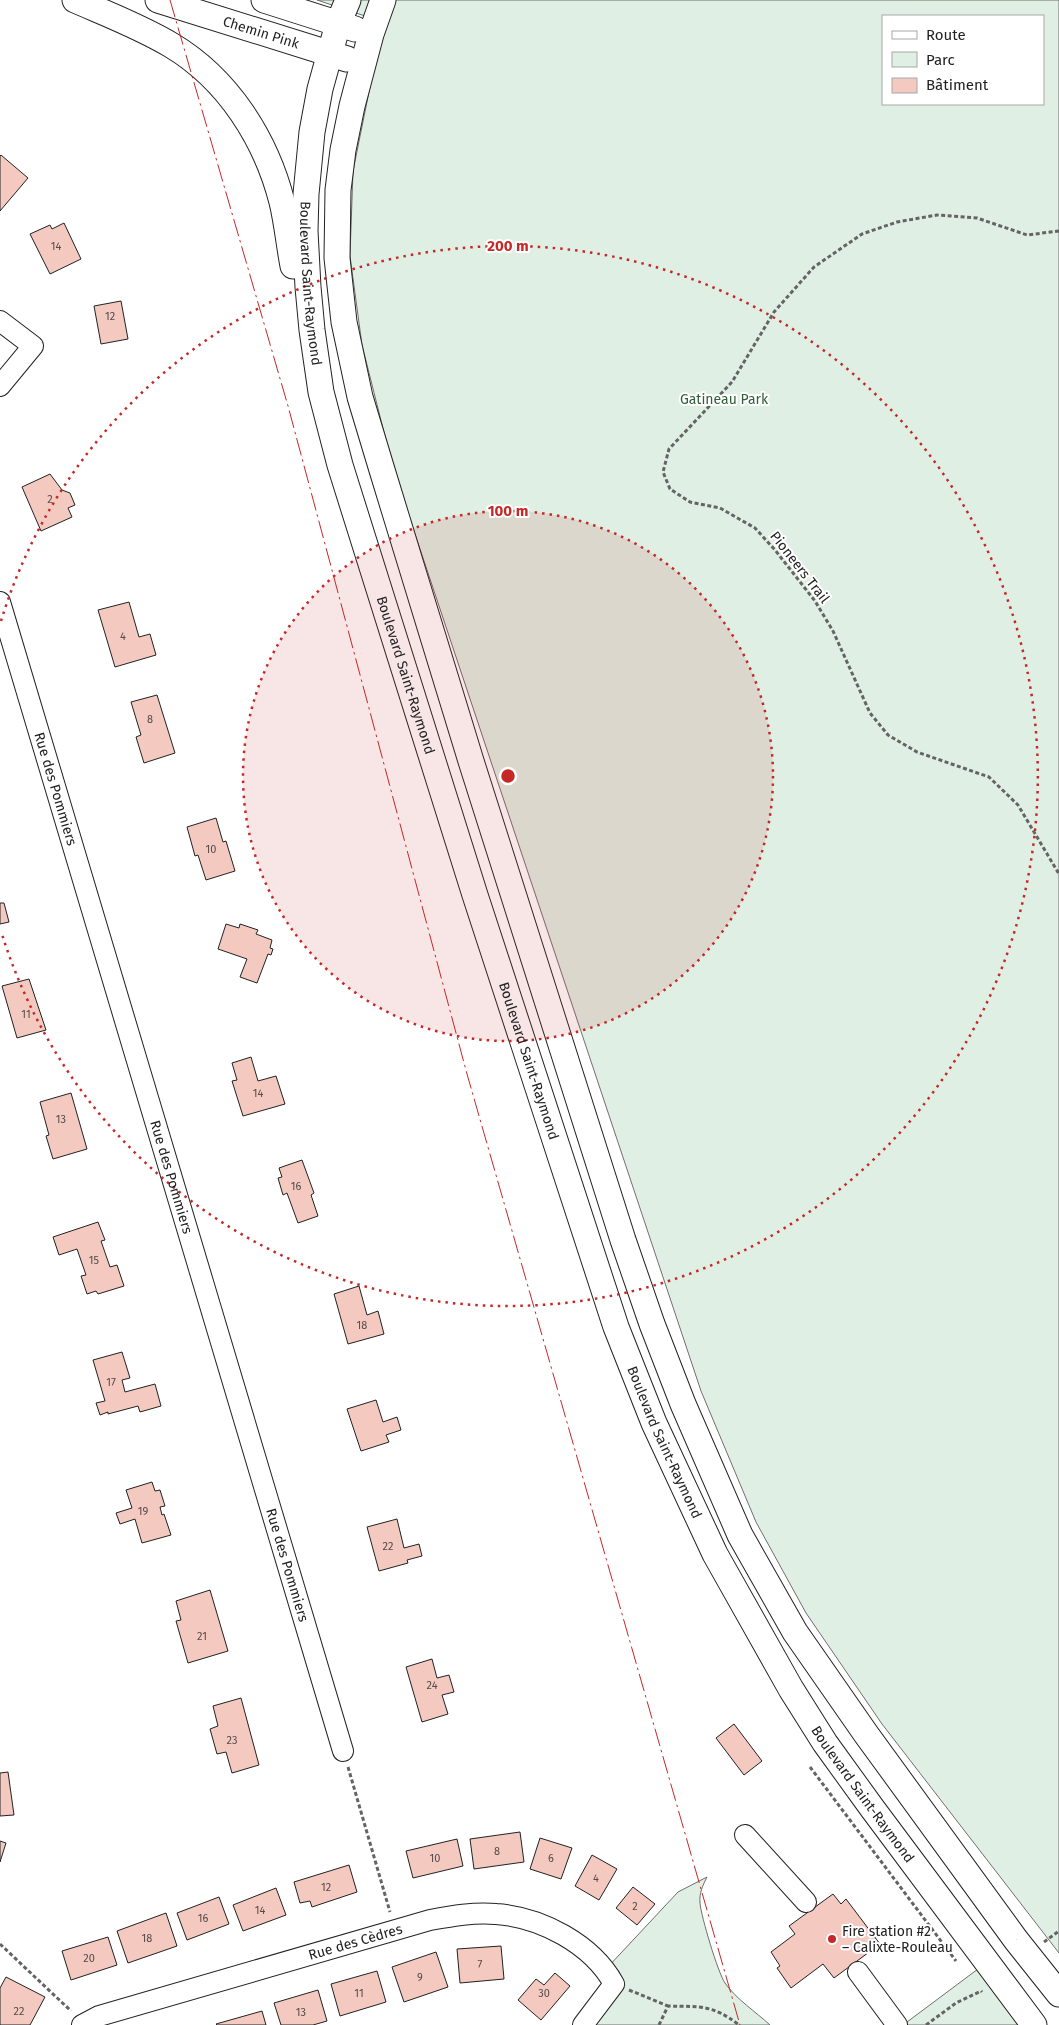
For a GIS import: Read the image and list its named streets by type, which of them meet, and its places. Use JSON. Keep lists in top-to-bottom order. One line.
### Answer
{"streets":{"main road":["Chemin Pink","Boulevard Saint-Raymond"],"street":["Rue des Pommiers","Rue des Cèdres"],"path":["Pioneers Trail"]},"crossings":[["Chemin Pink","Boulevard Saint-Raymond"]],"parks":["Gatineau Park"],"places":["Fire station #2 – Calixte-Rouleau"],"house_numbers":["14","12","2","4","8","10","11","14","13","16","15","18","17","19","22","21","24","23","8","10","6","4","12","2","14","16","18","20","7","9","11","30","22","13"],"legend":["Route","Parc","Bâtiment"],"rings":["200 m","100 m"]}
